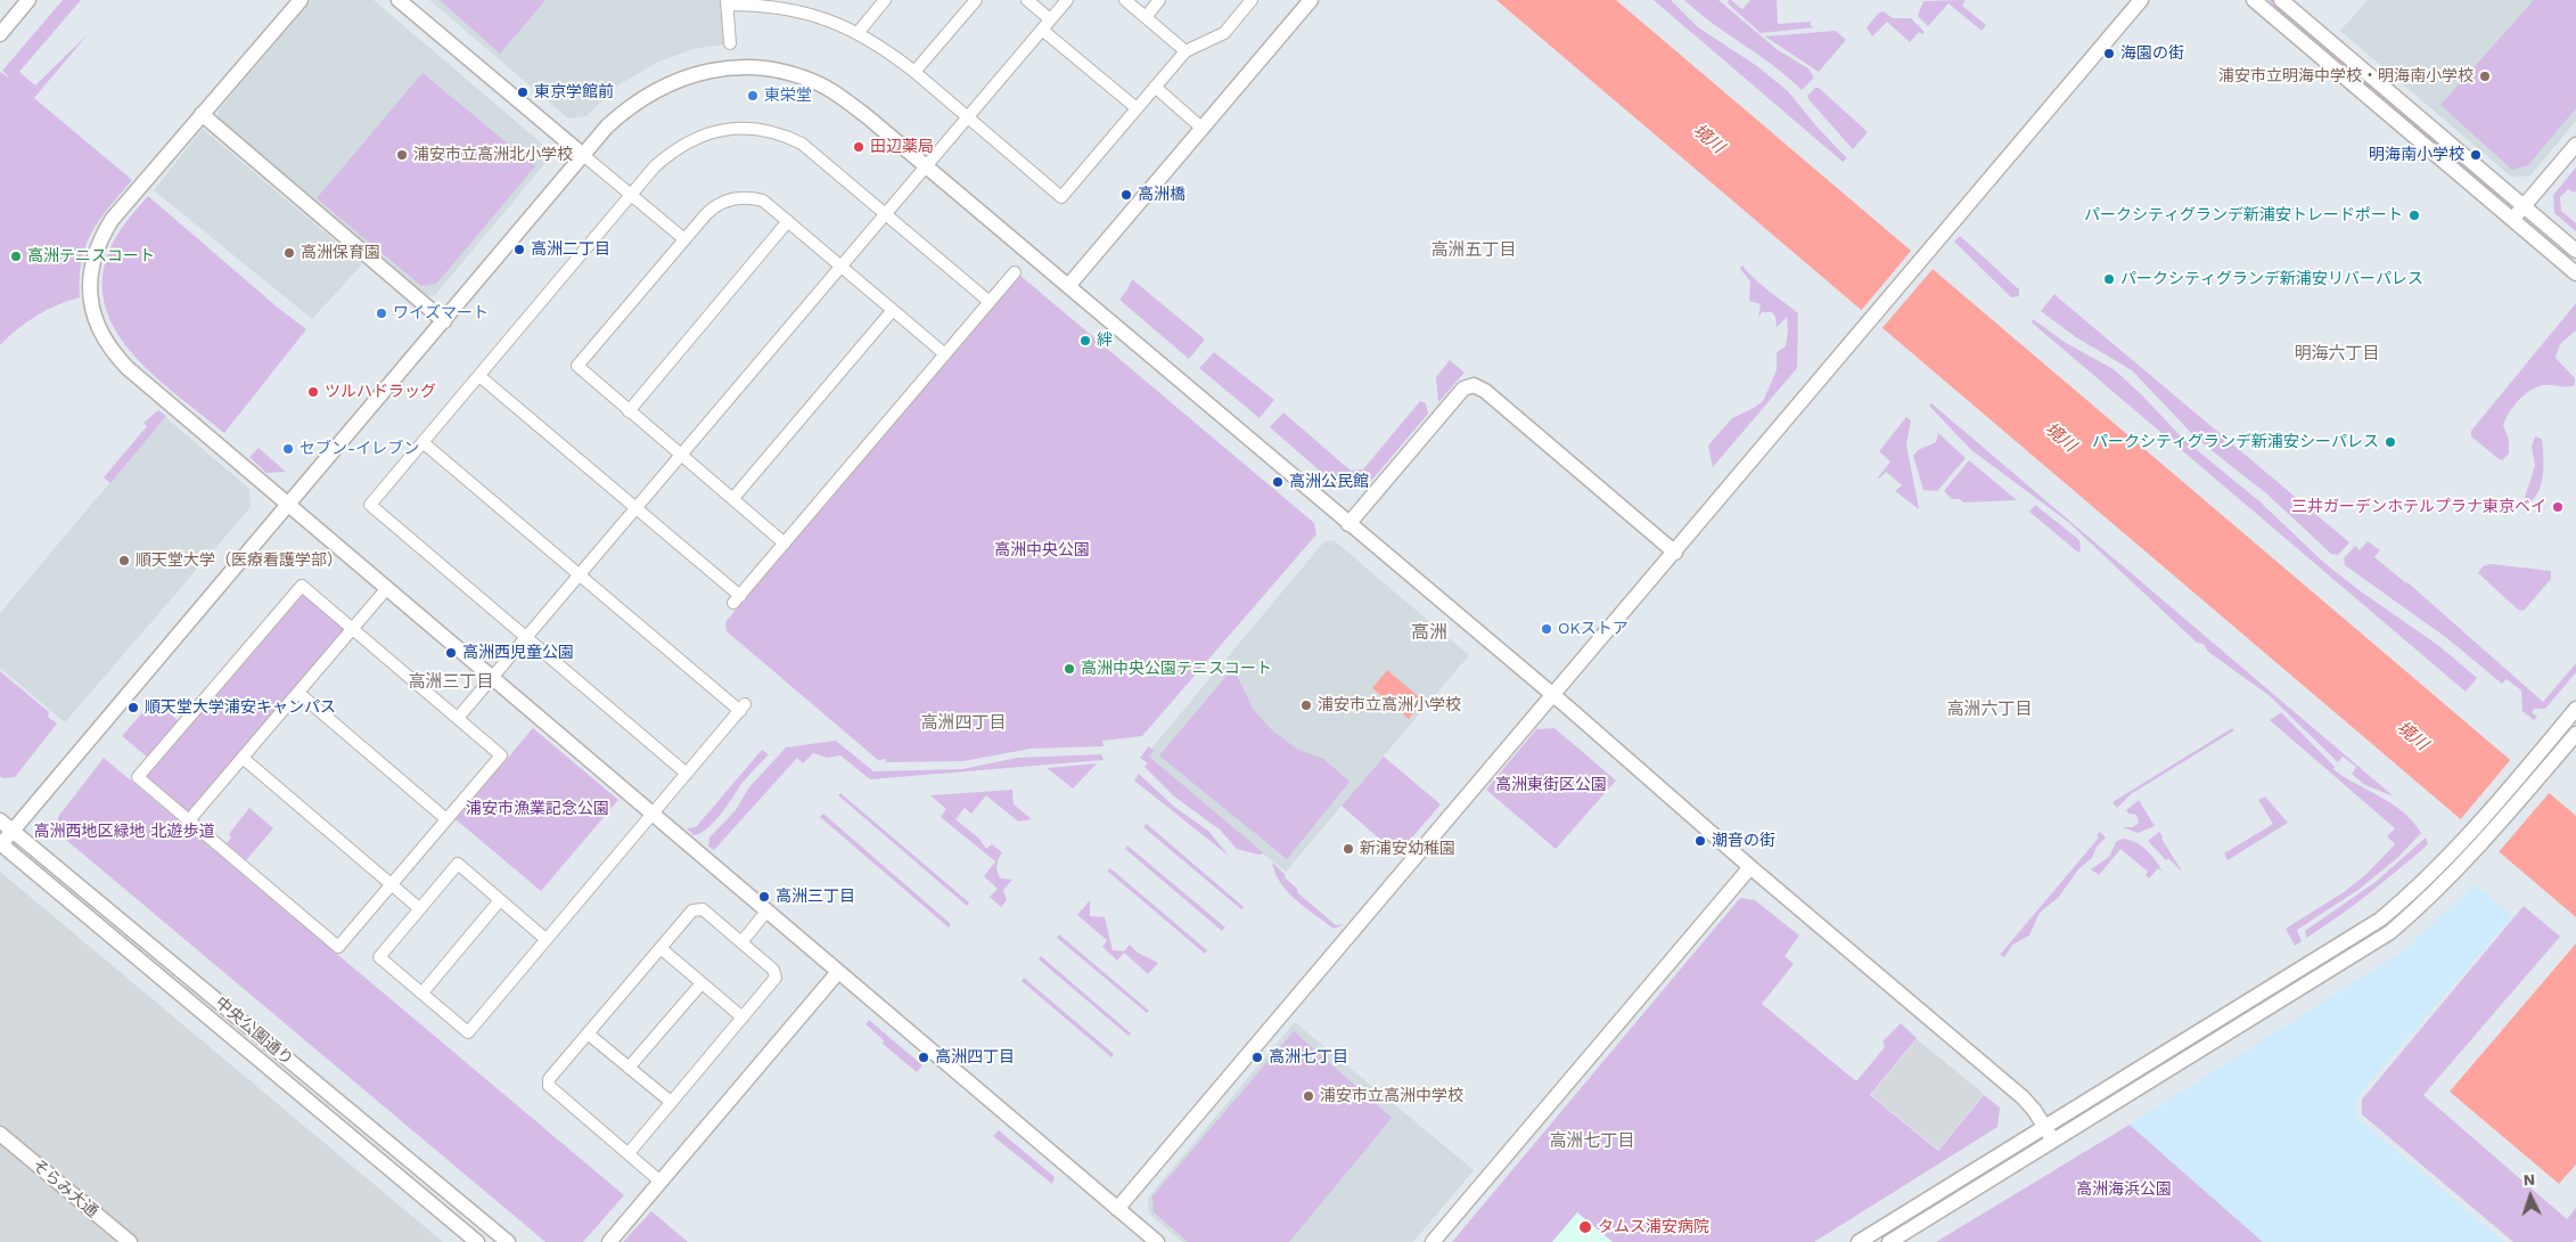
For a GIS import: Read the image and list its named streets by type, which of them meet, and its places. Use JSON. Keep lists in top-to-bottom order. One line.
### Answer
{"streets":{"street":["中央公園通り","そらみ大通"]},"districts":["高洲五丁目","明海六丁目","高洲","高洲三丁目","高洲六丁目","高洲四丁目","高洲七丁目"],"water":["境川"],"parks":["高洲中央公園","高洲東街区公園","浦安市漁業記念公園","高洲西地区緑地 北遊歩道","高洲海浜公園"],"places":["海園の街","浦安市立明海中学校・明海南小学校","東京学館前","東栄堂","田辺薬局","浦安市立高洲北小学校","明海南小学校","高洲橋","パークシティグランデ新浦安トレードポート","高洲二丁目","高洲保育園","高洲テニスコート","パークシティグランデ新浦安リバーパレス","ワイズマート","絆","ツルハドラッグ","パークシティグランデ新浦安シーパレス","セブン-イレブン","高洲公民館","三井ガーデンホテルプラナ東京ベイ","順天堂大学（医療看護学部）","OKストア","高洲西児童公園","高洲中央公園テニスコート","浦安市立高洲小学校","順天堂大学浦安キャンパス","潮音の街","新浦安幼稚園","高洲三丁目","高洲四丁目","高洲七丁目","浦安市立高洲中学校","タムス浦安病院"],"north":"top"}
